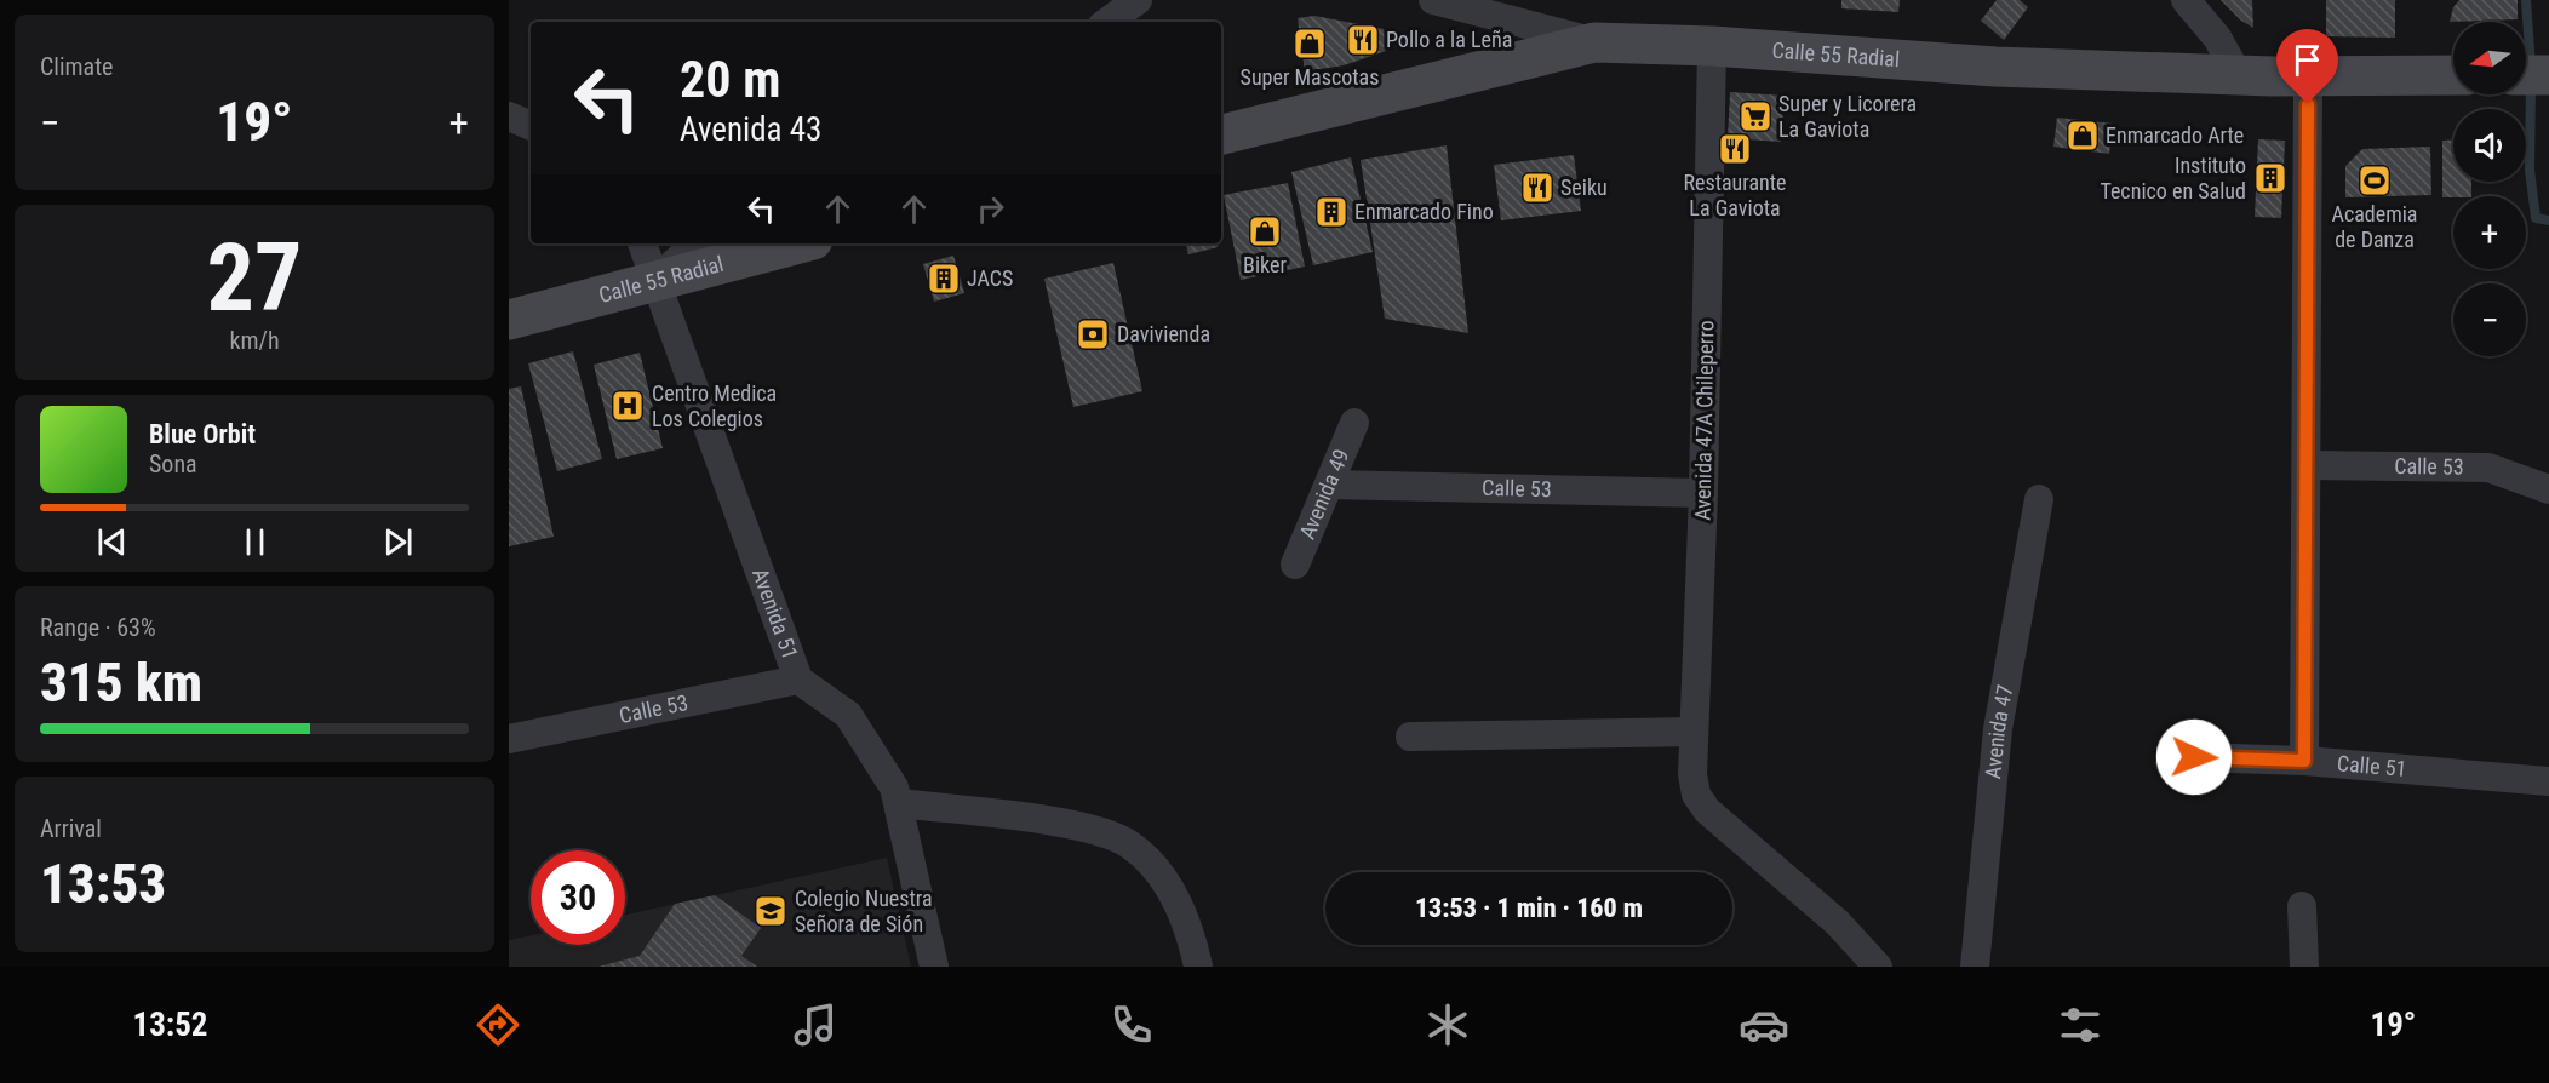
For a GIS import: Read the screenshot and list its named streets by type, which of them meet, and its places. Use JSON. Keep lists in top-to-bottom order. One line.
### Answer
{"streets":{"main road":["Calle 55 Radial"],"street":["Avenida 47A Chileperro","Calle 53","Avenida 49","Avenida 51","Avenida 47","Calle 51"]},"crossings":[["Calle 55 Radial","Avenida 47A Chileperro"],["Calle 55 Radial","Avenida 51"],["Avenida 47A Chileperro","Calle 53"],["Calle 53","Avenida 49"],["Calle 53","Avenida 51"]],"places":{"restaurant":["Pollo a la Leña","Restaurante La Gaviota","Seiku"],"shop":["Super Mascotas","Enmarcado Arte","Biker"],"supermarket":["Super y Licorera La Gaviota"],"building":["Instituto Tecnico en Salud","Enmarcado Fino","JACS"],"sports":["Academia de Danza"],"bank":["Davivienda"],"hospital":["Centro Medica Los Colegios"],"school or university":["Colegio Nuestra Señora de Sión"]},"north":"left","page":{"tile":["Climate",["27","km/h"],["Range · 63%","315 km"],["Arrival","13:53"]],"map_buttons":["+","−"],"turn":["20 m","Avenida 43"],"heat":["−","19°","+"],"song":["Blue Orbit","Sona"],"limit":"30","trip":"13:53 · 1 min · 160 m","tabs":["13:52","19°"]}}
